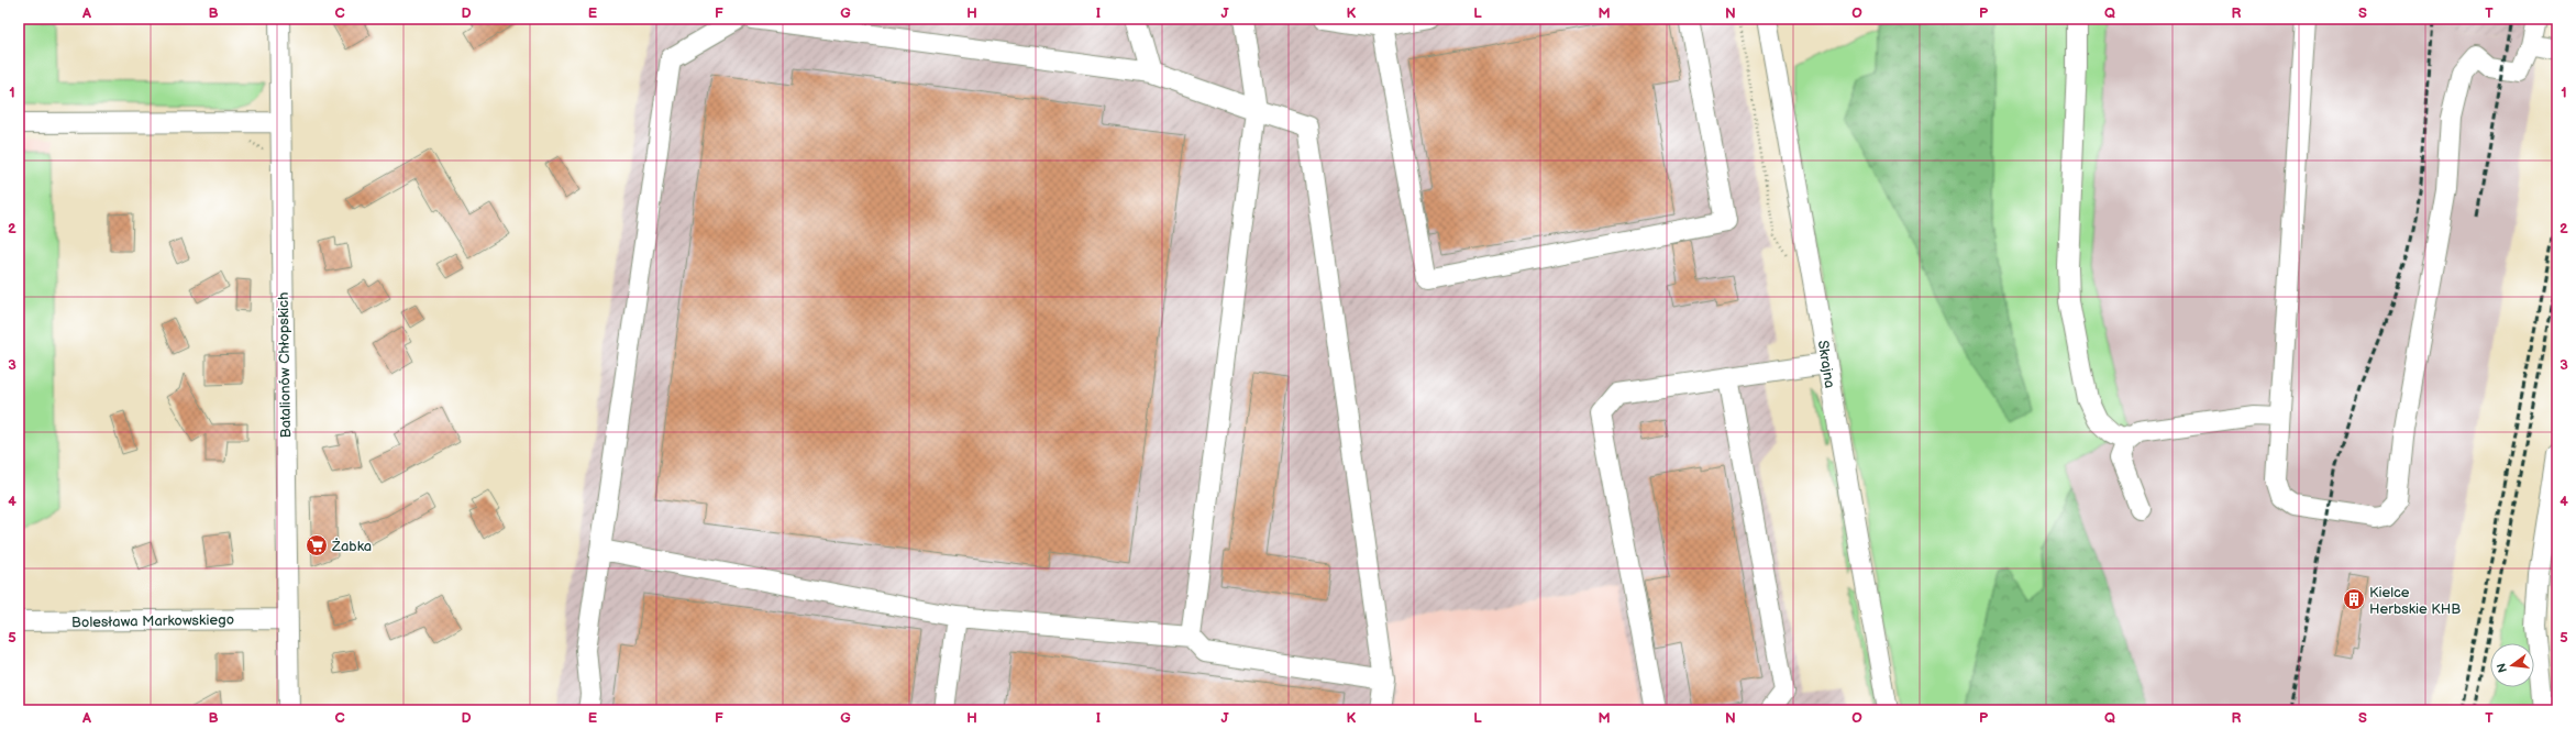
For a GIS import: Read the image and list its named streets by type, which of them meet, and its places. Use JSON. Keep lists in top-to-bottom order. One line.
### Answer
{"streets":{"street":["Skrajna","Batalionów Chłopskich","Bolesława Markowskiego"]},"crossings":[["Batalionów Chłopskich","Bolesława Markowskiego"]],"places":{"supermarket":["Żabka"],"building":["Kielce Herbskie KHB"]},"north":"left","grid":{"columns":["A","B","C","D","E","F","G","H","I","J","K","L","M","N","O","P","Q","R","S","T"],"rows":["1","2","3","4","5"]}}
